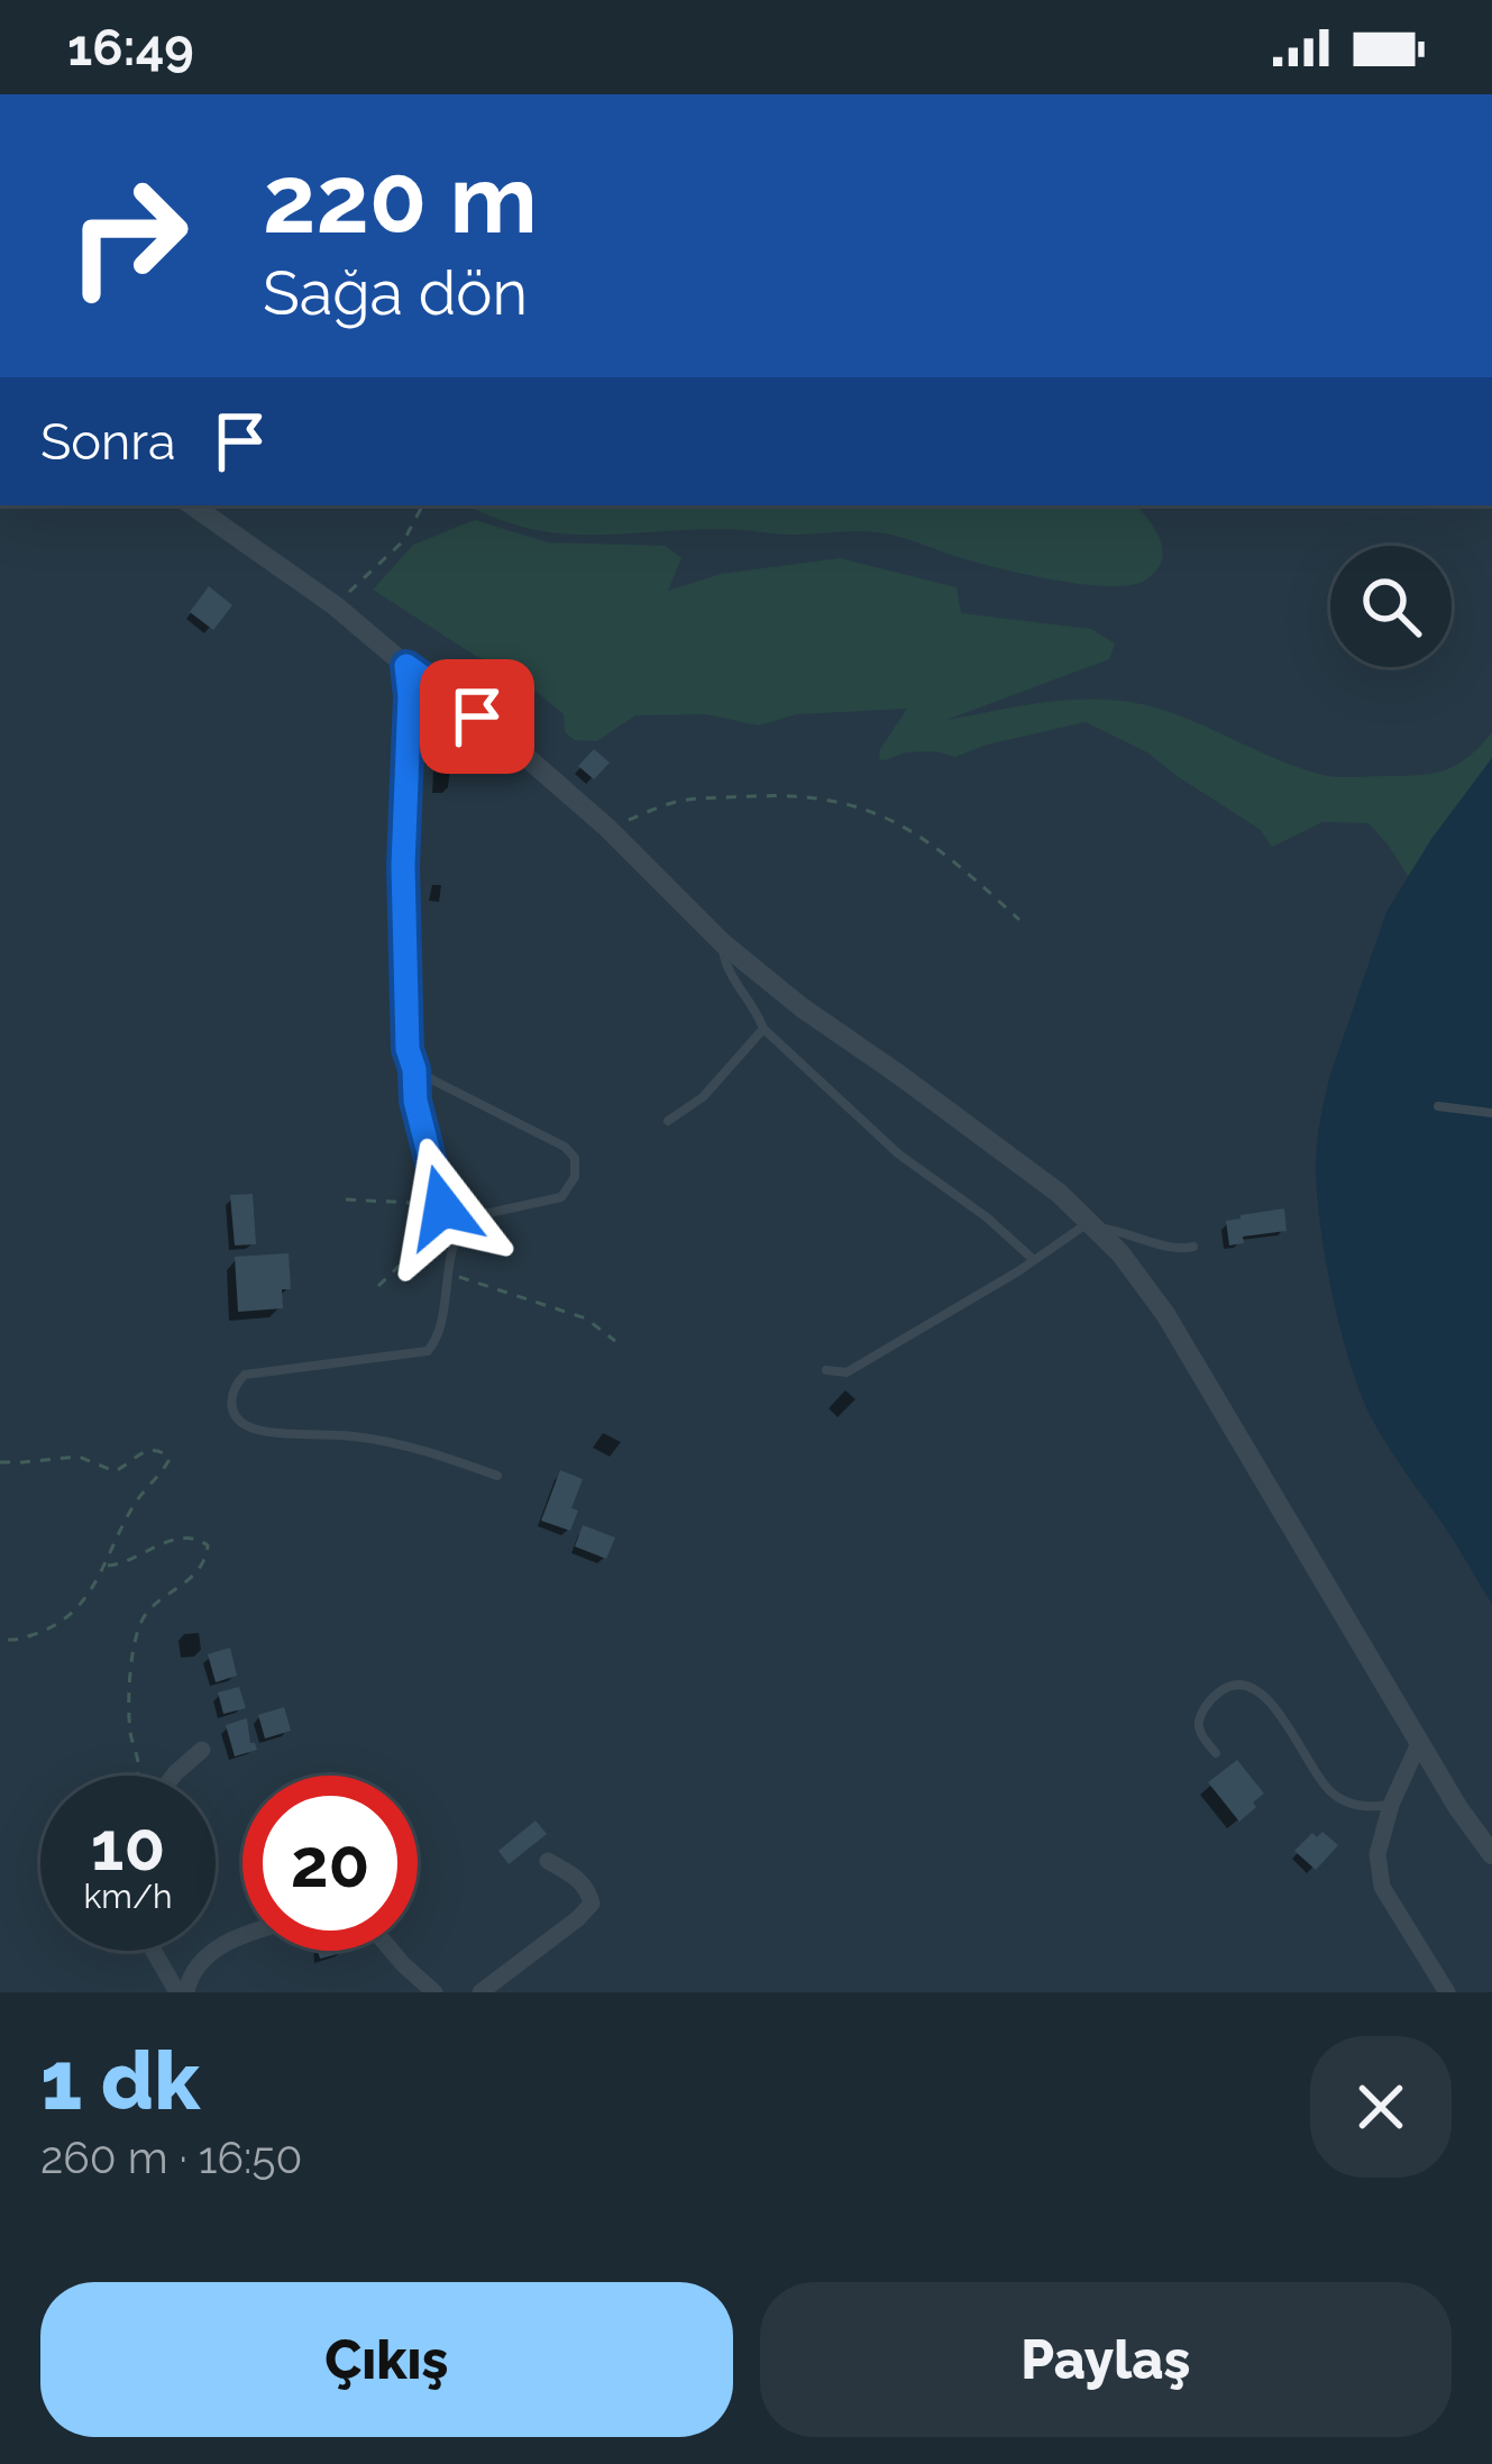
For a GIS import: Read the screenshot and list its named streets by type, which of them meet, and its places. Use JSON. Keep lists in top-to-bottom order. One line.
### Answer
{"page":{"status":"16:49","turn":["220 m","Sağa dön"],"then":"Sonra","speed":"10 km/h","limit":"20","heading":["1 dk","260 m · 16:50"],"buttons":["Çıkış","Paylaş"]}}
